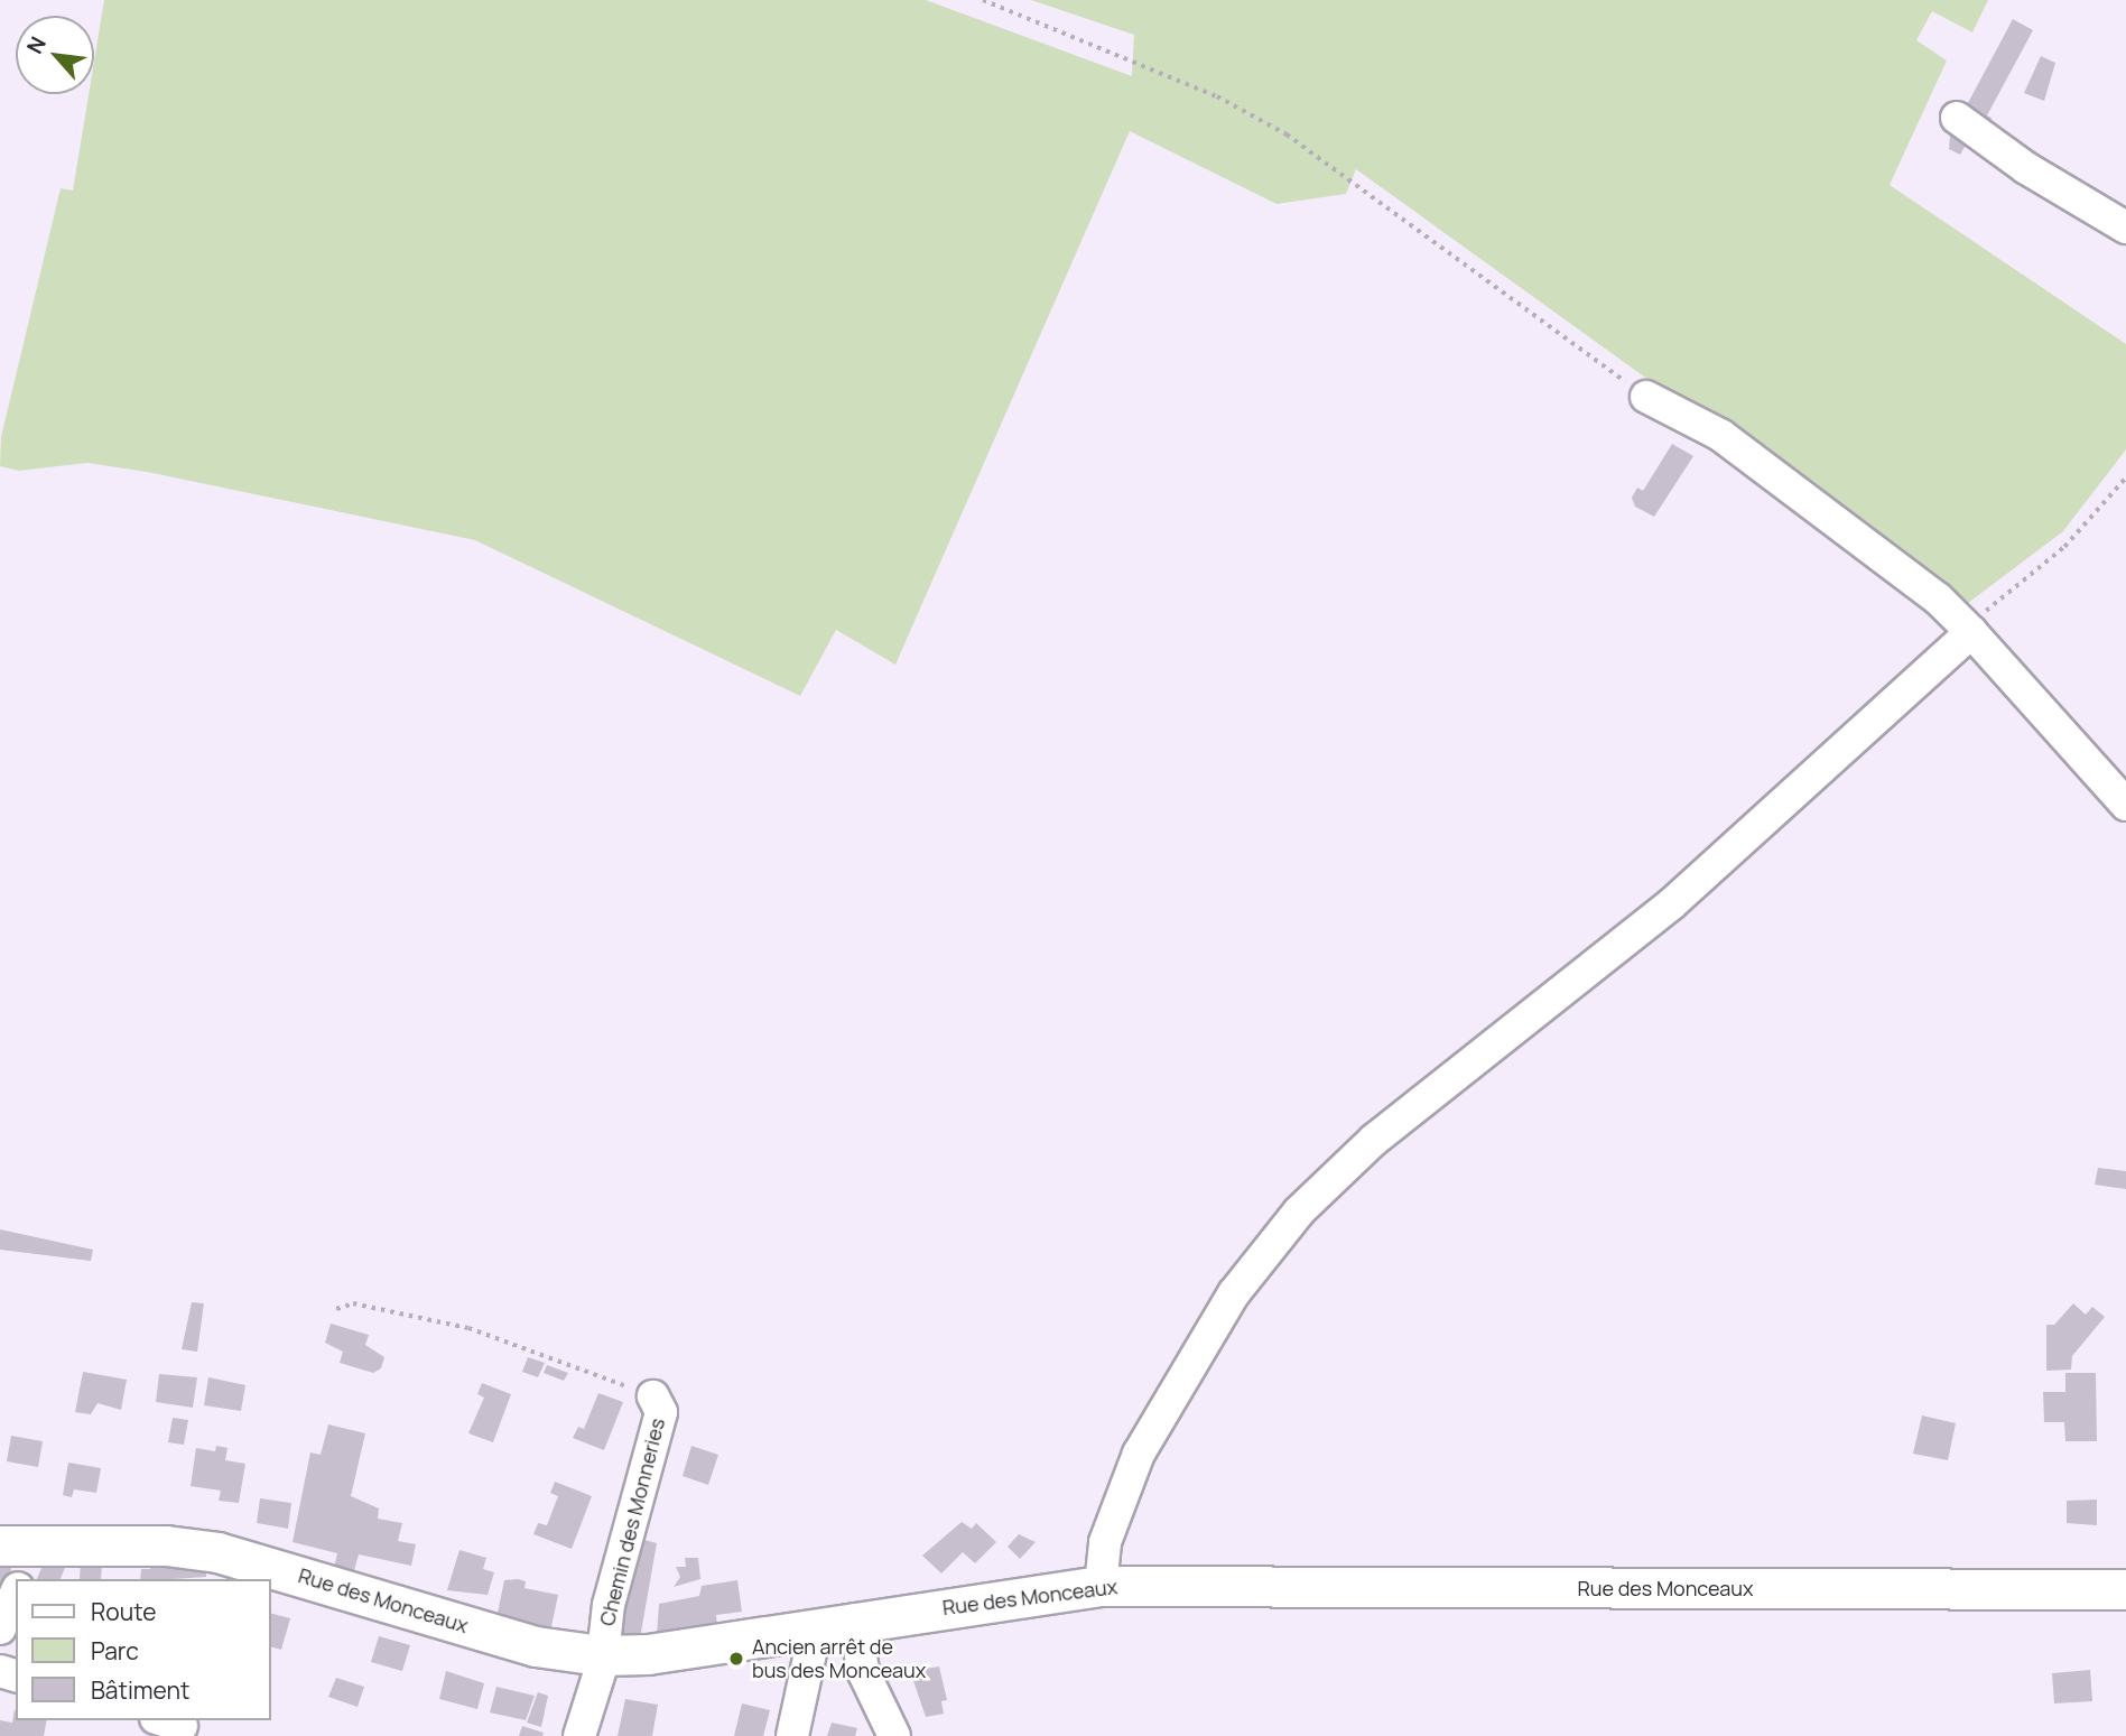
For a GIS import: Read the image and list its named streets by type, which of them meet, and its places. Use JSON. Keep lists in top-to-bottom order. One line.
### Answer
{"streets":{"main road":["Rue des Monceaux"],"street":["Chemin des Monneries"]},"crossings":[["Chemin des Monneries","Rue des Monceaux"]],"places":["Ancien arrêt de bus des Monceaux"],"legend":["Route","Parc","Bâtiment"],"north":"top left"}
